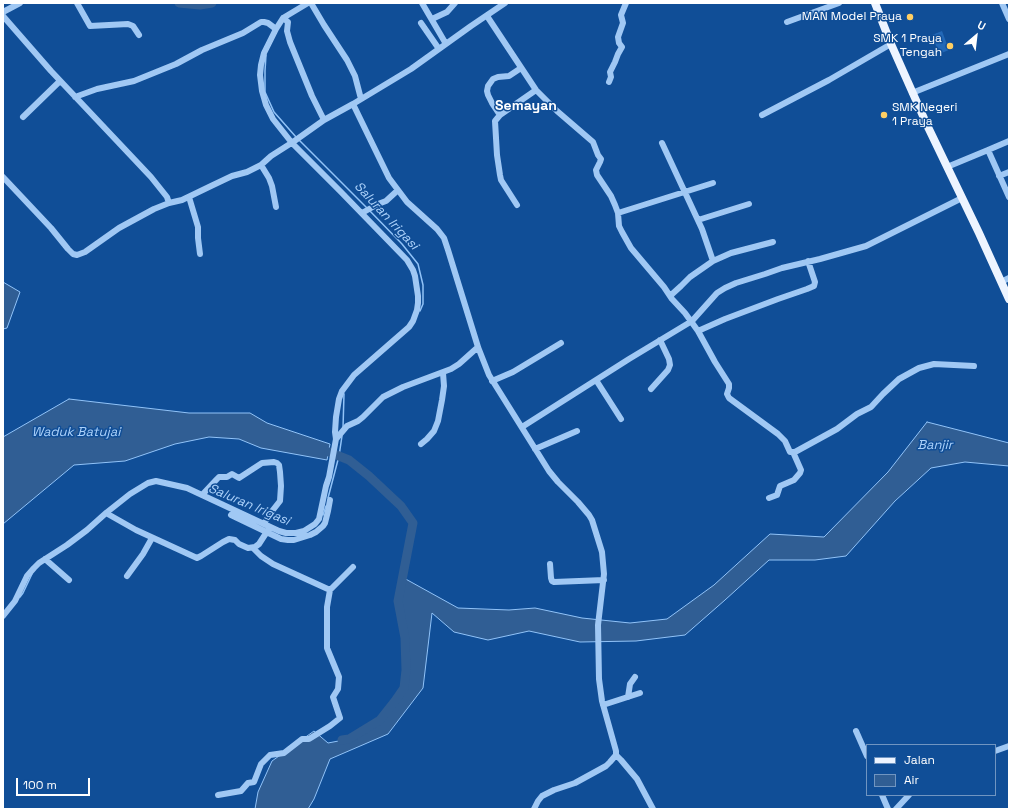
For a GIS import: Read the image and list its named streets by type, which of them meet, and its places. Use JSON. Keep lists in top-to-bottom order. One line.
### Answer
{"districts":["Semayan"],"water":["Saluran Irigasi","Waduk Batujai","Banjir"],"places":["MAN Model Praya","SMK 1 Praya Tengah","SMK Negeri 1 Praya"],"legend":["Jalan","Air"],"scale_bar":"100 m","north":"top right"}
